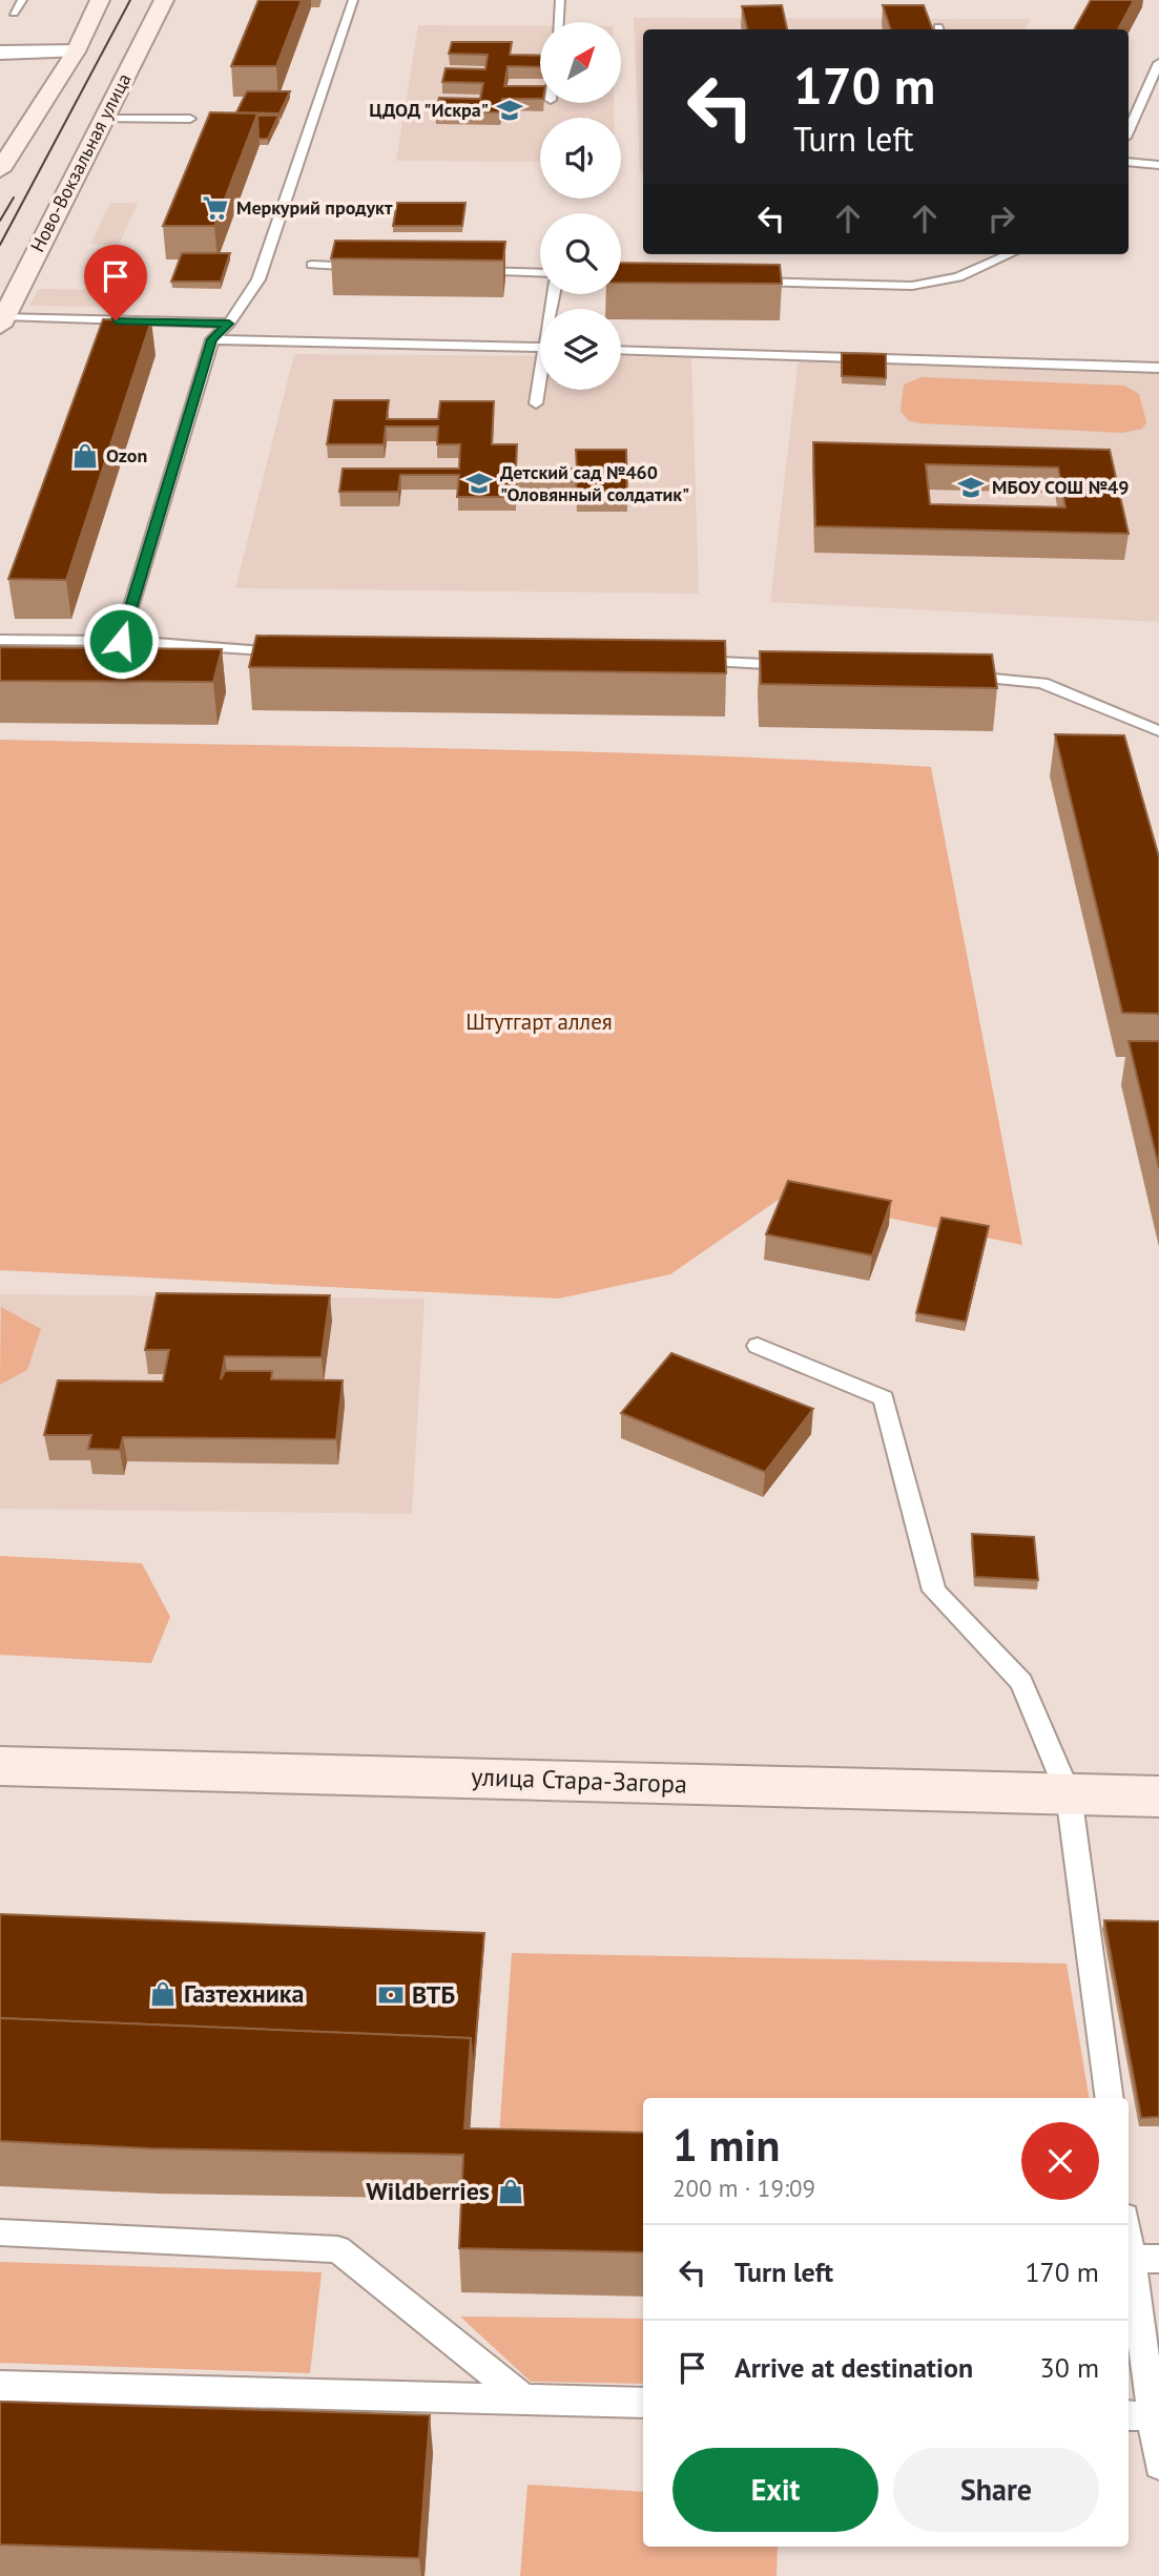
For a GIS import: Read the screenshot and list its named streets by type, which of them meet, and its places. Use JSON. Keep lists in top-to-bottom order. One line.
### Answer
{"streets":{"main road":["Ново-Вокзальная улица","улица Стара-Загора"]},"parks":["Штутгарт аллея"],"places":{"school or university":["ЦДОД \"Искра\"","Детский сад №460 \"Оловянный солдатик\"","МБОУ СОШ №49"],"supermarket":["Меркурий продукт"],"shop":["Ozon","Газтехника","Wildberries"],"bank":["ВТБ"]},"north":"top right","page":{"turn":["170 m","Turn left"],"heading":["1 min","200 m · 19:09"],"list":[{"name":"Turn left","value":"170 m"},{"name":"Arrive at destination","value":"30 m"}],"buttons":["Exit","Share"]}}
